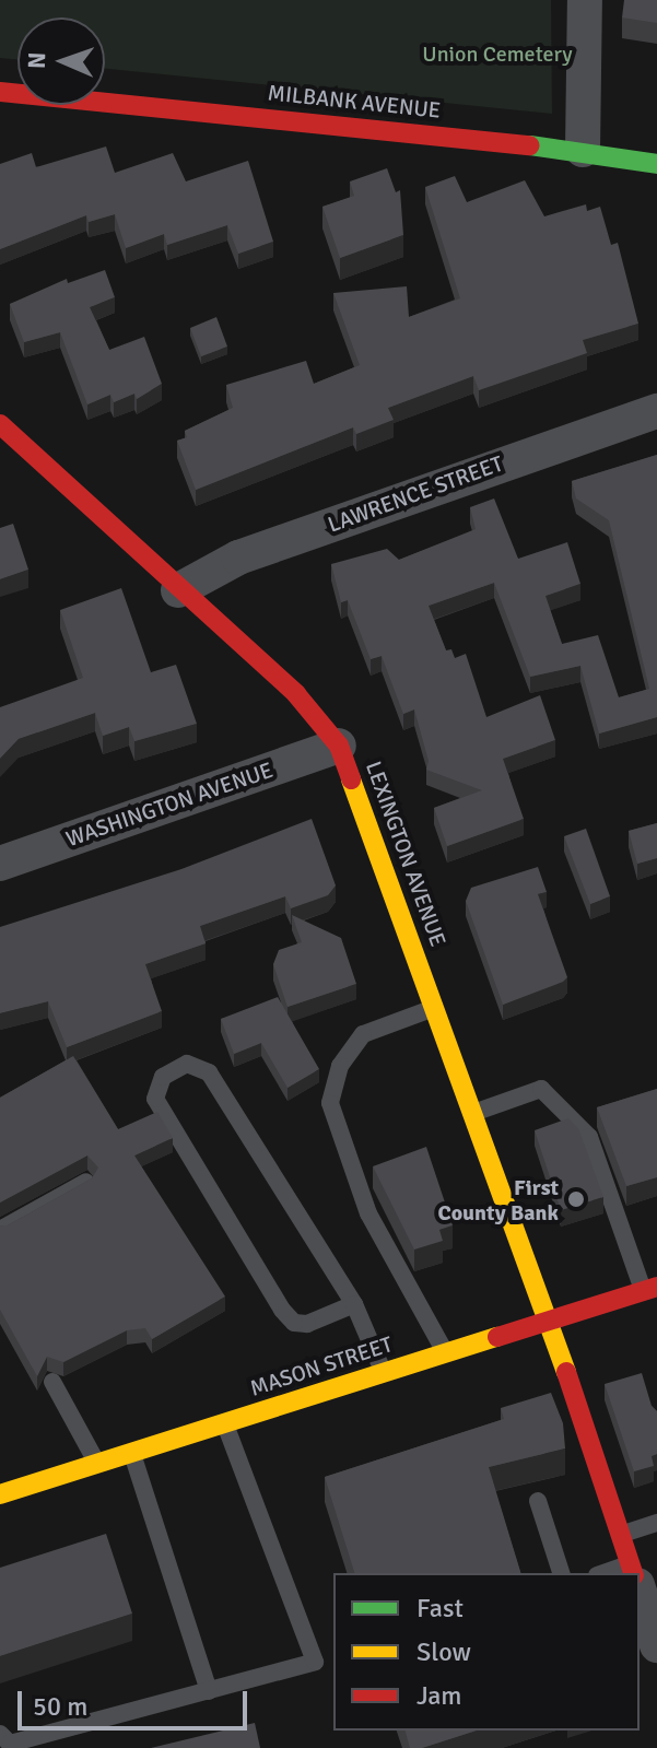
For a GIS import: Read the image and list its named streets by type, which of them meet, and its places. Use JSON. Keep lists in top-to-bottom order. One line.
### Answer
{"streets":{"street":["MILBANK AVENUE","LAWRENCE STREET","WASHINGTON AVENUE","LEXINGTON AVENUE","MASON STREET"]},"crossings":[["LAWRENCE STREET","LEXINGTON AVENUE"],["WASHINGTON AVENUE","LEXINGTON AVENUE"],["LEXINGTON AVENUE","MASON STREET"]],"parks":["Union Cemetery"],"places":["First County Bank"],"legend":["Fast","Slow","Jam"],"scale_bar":"50 m","north":"left"}
